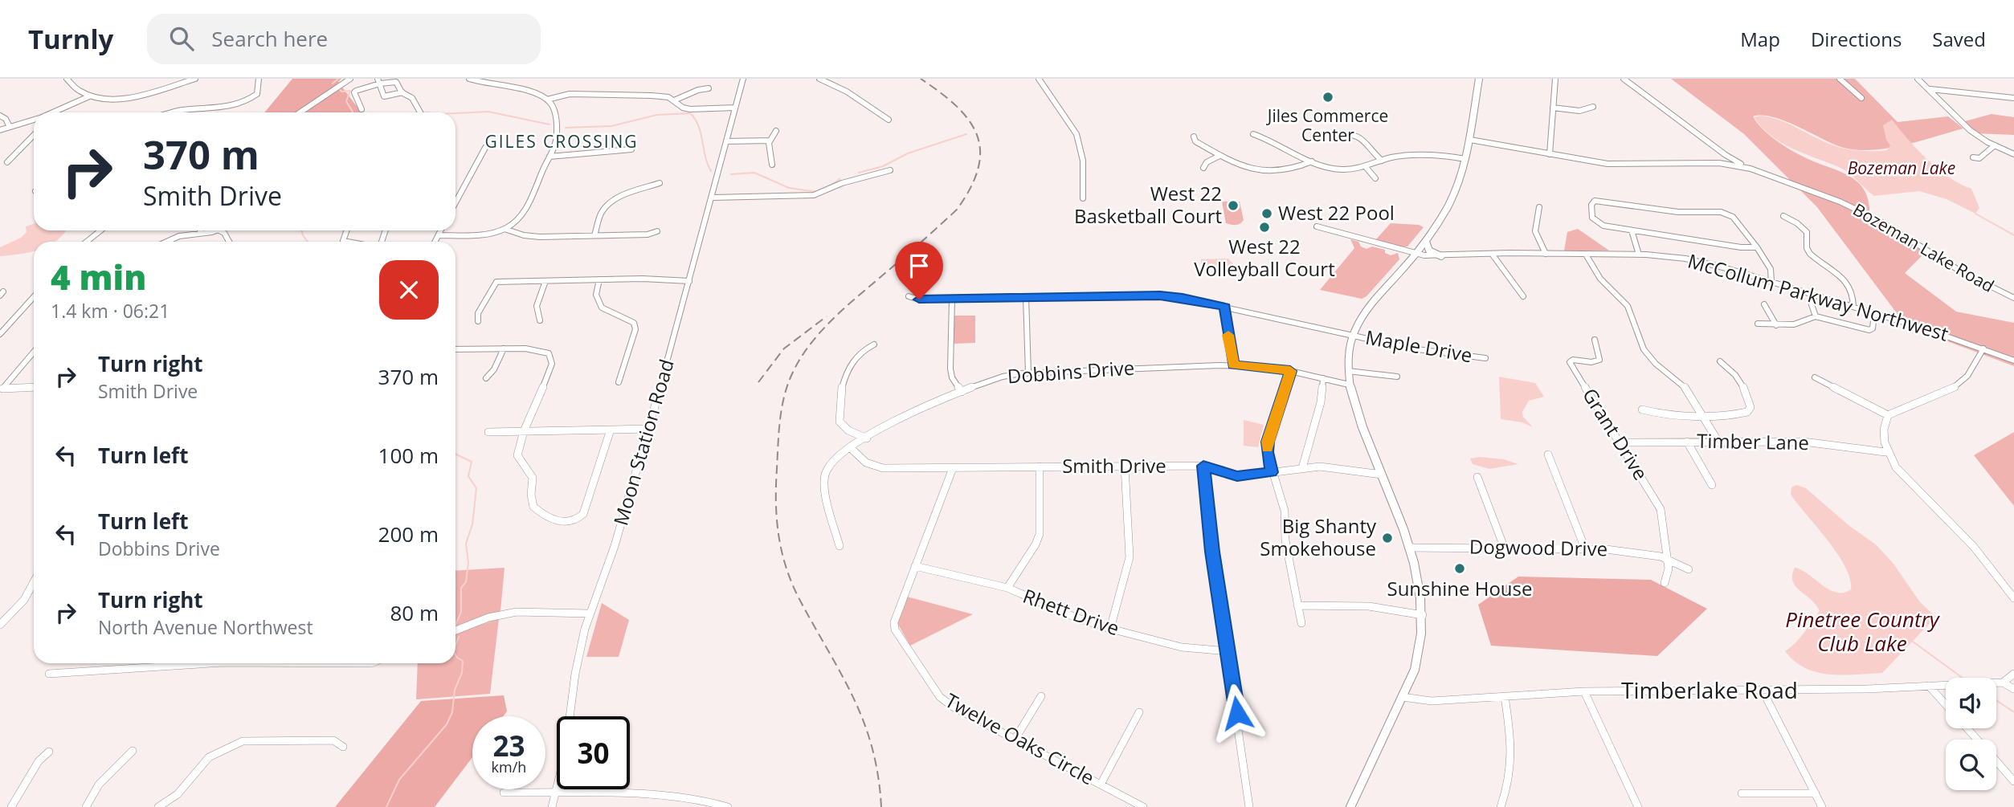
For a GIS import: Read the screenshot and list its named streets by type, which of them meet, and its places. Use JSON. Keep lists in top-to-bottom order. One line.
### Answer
{"streets":{"street":["Bozeman Lake Road","McCollum Parkway Northwest","Maple Drive","Dobbins Drive","Grant Drive","Moon Station Road","Timber Lane","Smith Drive","Dogwood Drive","Rhett Drive","Timberlake Road","Twelve Oaks Circle"]},"crossings":[["Dobbins Drive","Smith Drive"],["Grant Drive","Timber Lane"],["Grant Drive","Dogwood Drive"],["Smith Drive","Twelve Oaks Circle"],["Rhett Drive","Twelve Oaks Circle"]],"districts":["GILES CROSSING"],"water":["Bozeman Lake","Pinetree Country Club Lake"],"places":["Jiles Commerce Center","West 22 Basketball Court","West 22 Pool","West 22 Volleyball Court","Big Shanty Smokehouse","Sunshine House"],"page":{"header":"Turnly","search":"Search here","nav":["Map","Directions","Saved"],"turn":["370 m","Smith Drive"],"heading":["4 min","1.4 km · 06:21"],"list":[{"name":"Turn right","note":"Smith Drive","value":"370 m"},{"name":"Turn left","value":"100 m"},{"name":"Turn left","note":"Dobbins Drive","value":"200 m"},{"name":"Turn right","note":"North Avenue Northwest","value":"80 m"}],"speed":"23 km/h","limit":"30"}}
